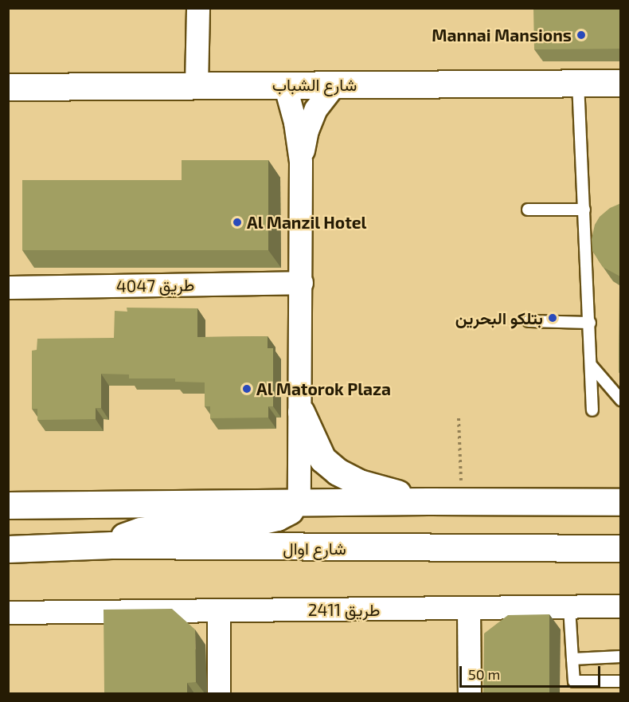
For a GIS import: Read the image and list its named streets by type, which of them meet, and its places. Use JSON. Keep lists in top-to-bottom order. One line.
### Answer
{"streets":{"main road":["شارع الشباب","شارع اوال"],"street":["طريق 4047","طريق 2411"]},"places":["Mannai Mansions","Al Manzil Hotel","بتلكو البحرين","Al Matorok Plaza"],"scale_bar":"50 m"}
